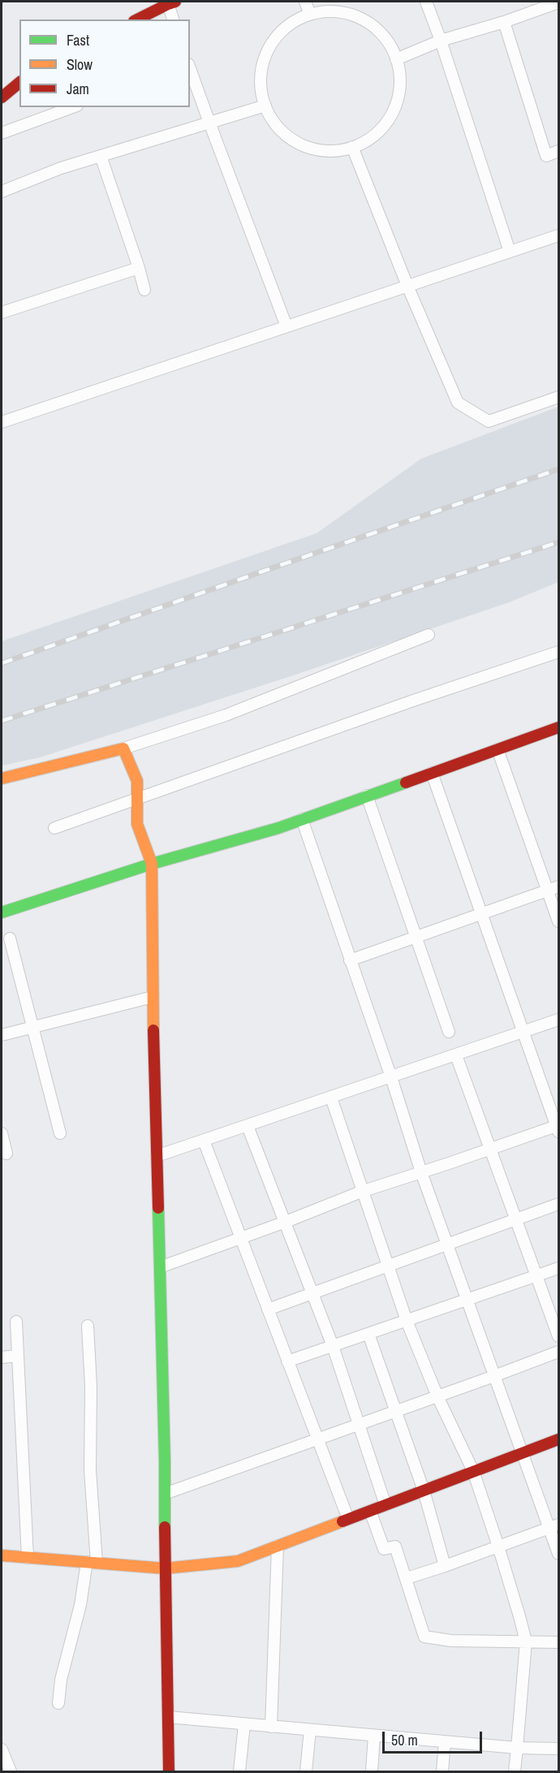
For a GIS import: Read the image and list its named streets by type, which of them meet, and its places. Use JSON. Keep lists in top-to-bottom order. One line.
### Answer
{"legend":["Fast","Slow","Jam"],"scale_bar":"50 m"}
